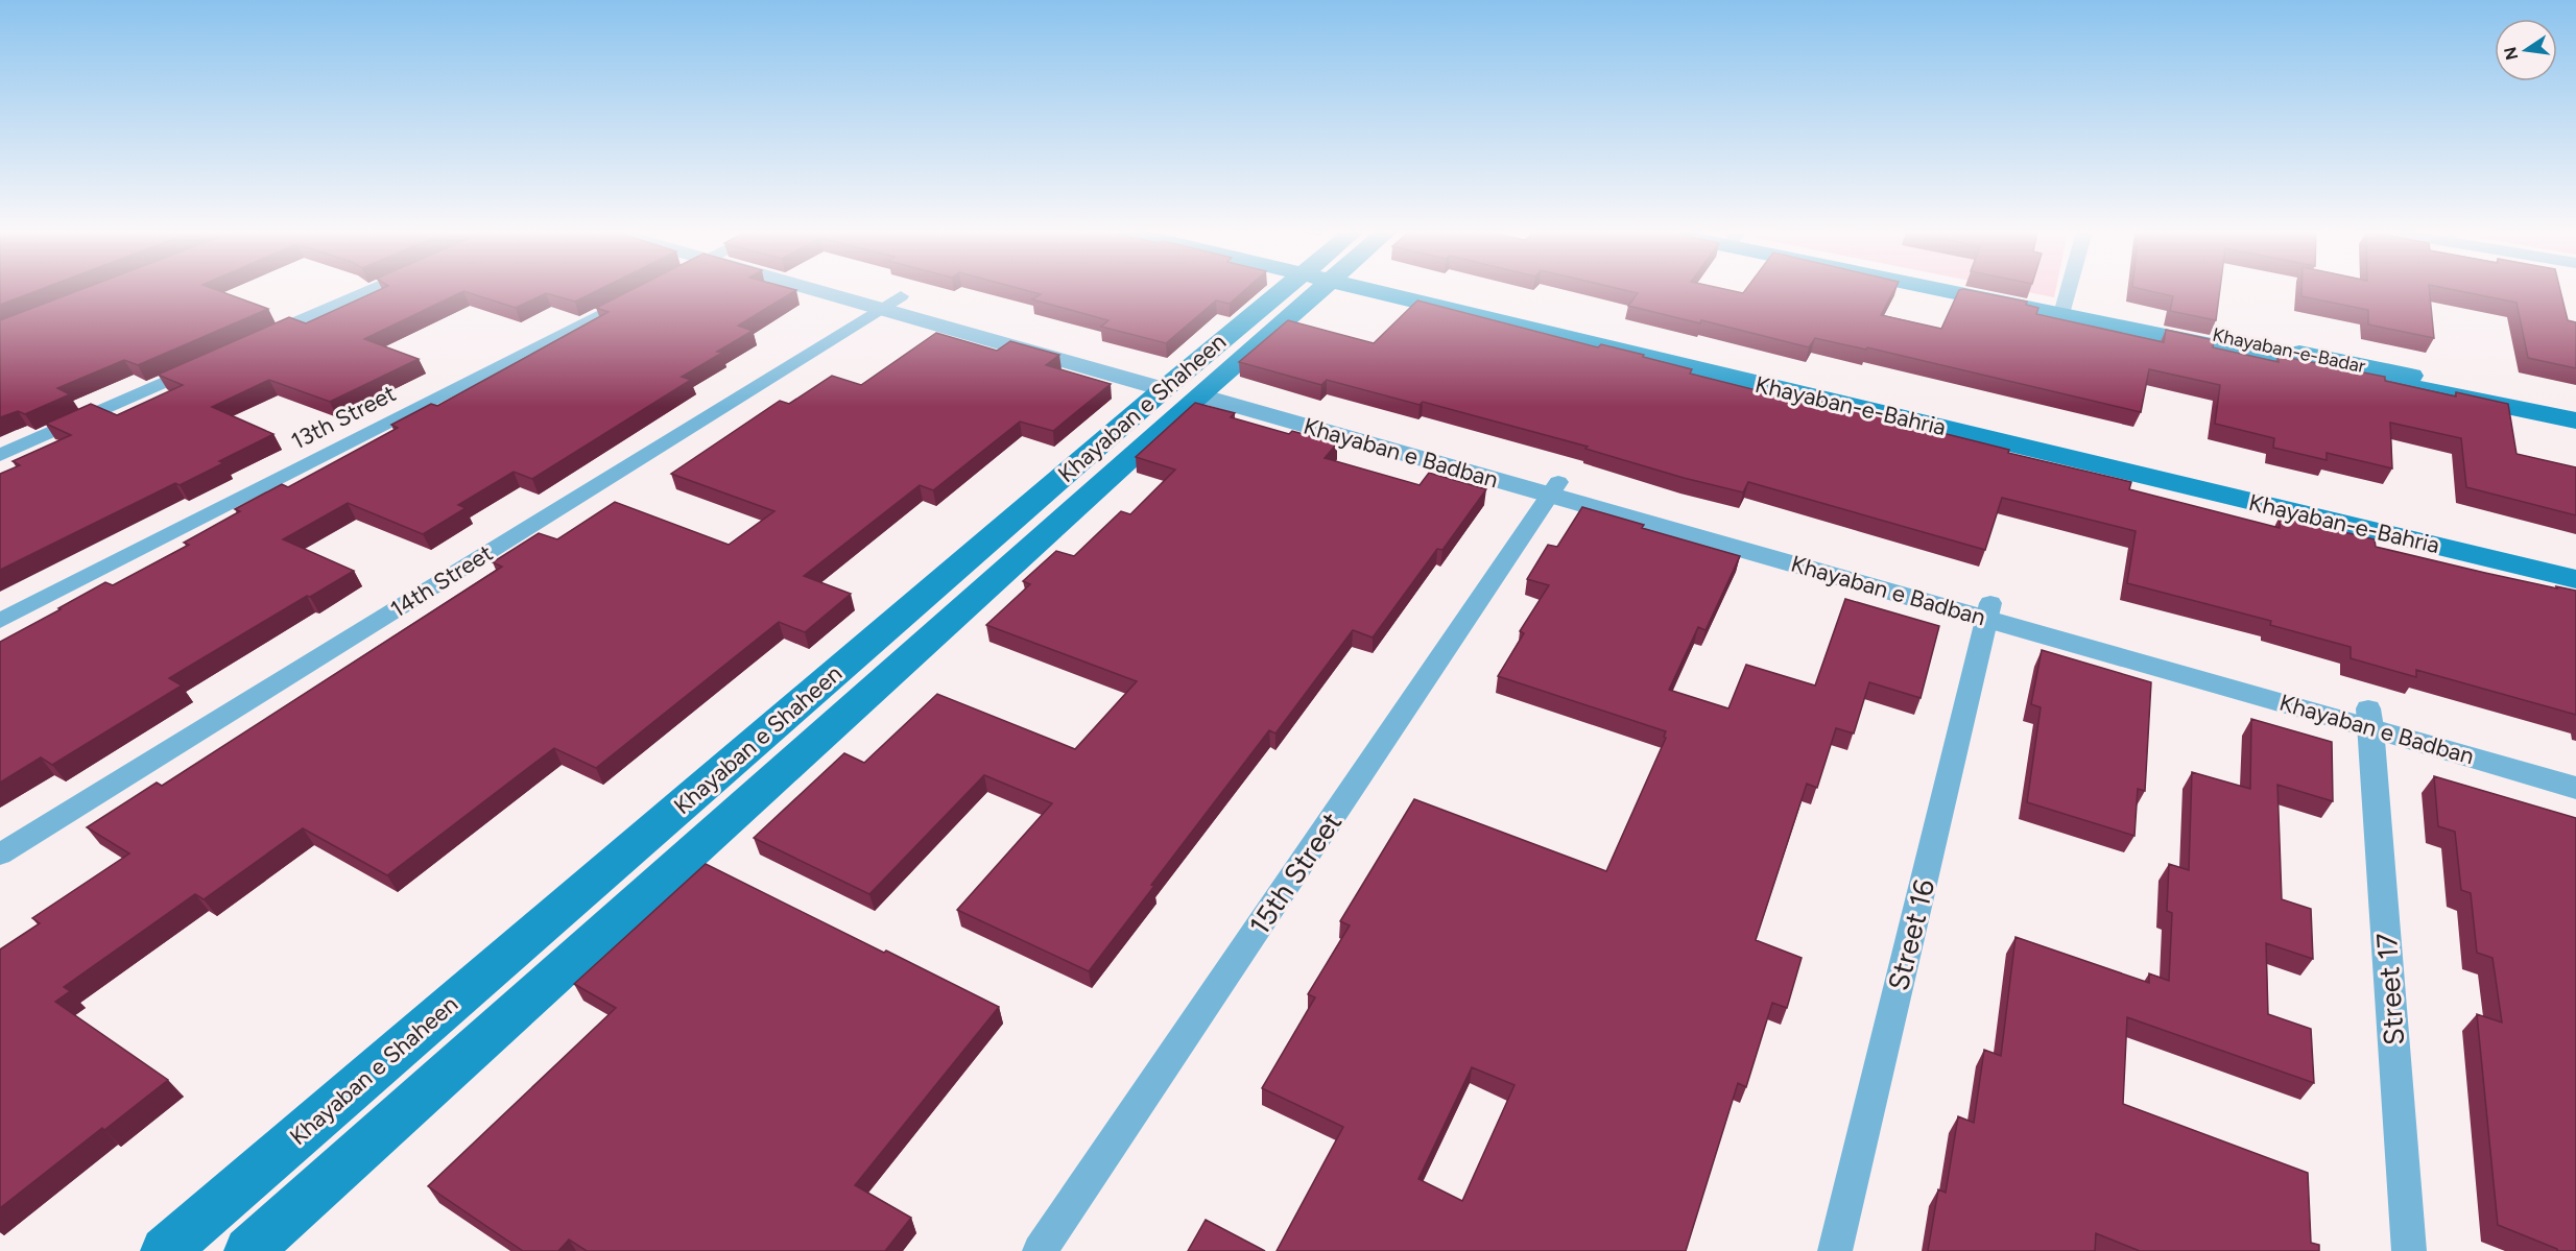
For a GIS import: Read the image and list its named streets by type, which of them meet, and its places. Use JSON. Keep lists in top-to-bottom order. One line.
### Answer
{"streets":{"main road":["Khayaban-e-Badar","Khayaban-e-Bahria","Khayaban e Shaheen"],"street":["13th Street","Khayaban e Badban","14th Street","15th Street","Street 16","Street 17"]},"crossings":[["Khayaban e Shaheen","Khayaban e Badban"],["Khayaban e Badban","14th Street"],["Khayaban e Badban","15th Street"],["Khayaban e Badban","Street 16"],["Khayaban e Badban","Street 17"]],"north":"left"}
